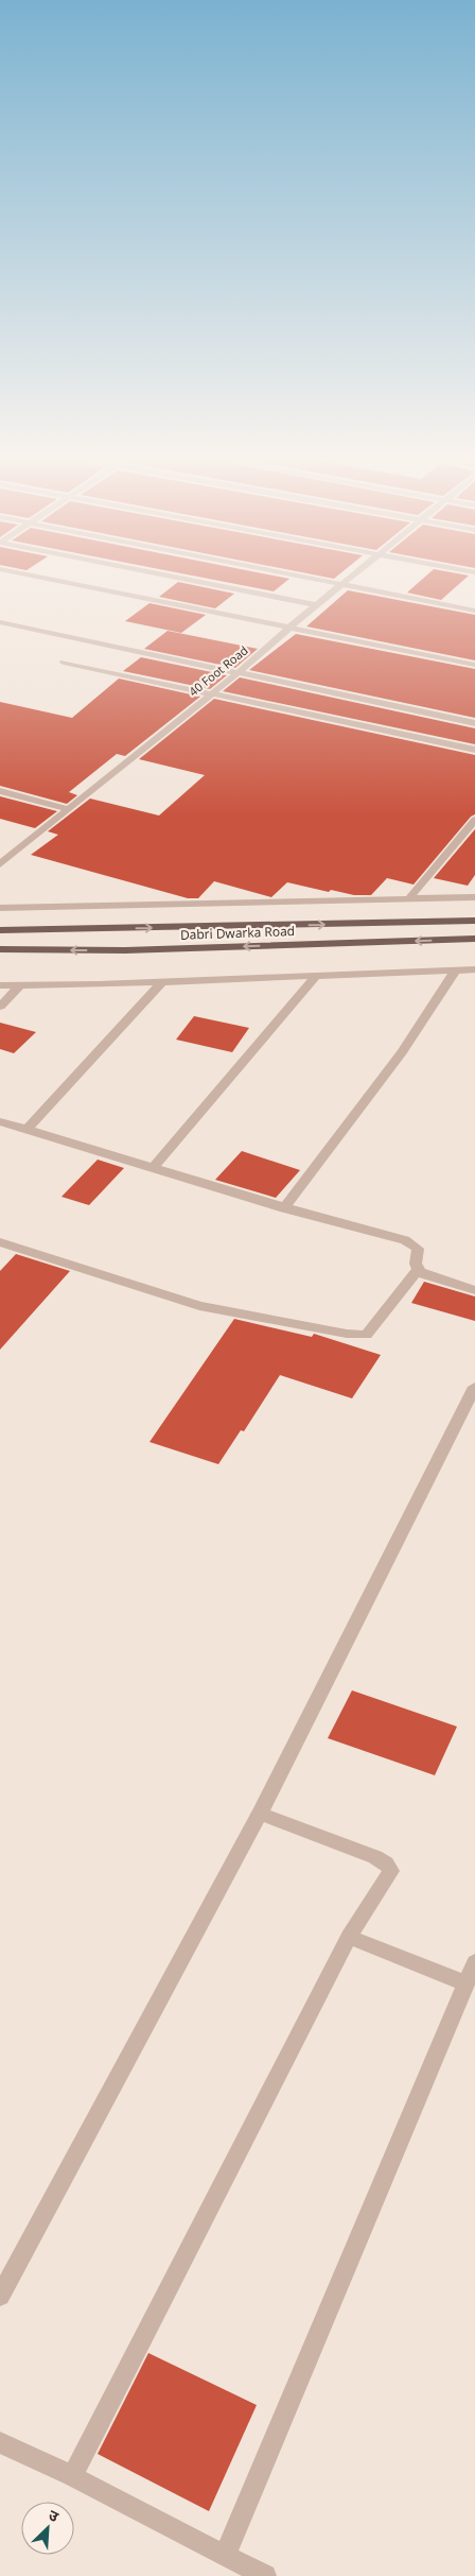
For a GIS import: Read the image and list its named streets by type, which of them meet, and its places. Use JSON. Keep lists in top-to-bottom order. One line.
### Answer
{"streets":{"main road":["Dabri Dwarka Road"],"street":["40 Foot Road"]},"north":"top right"}
